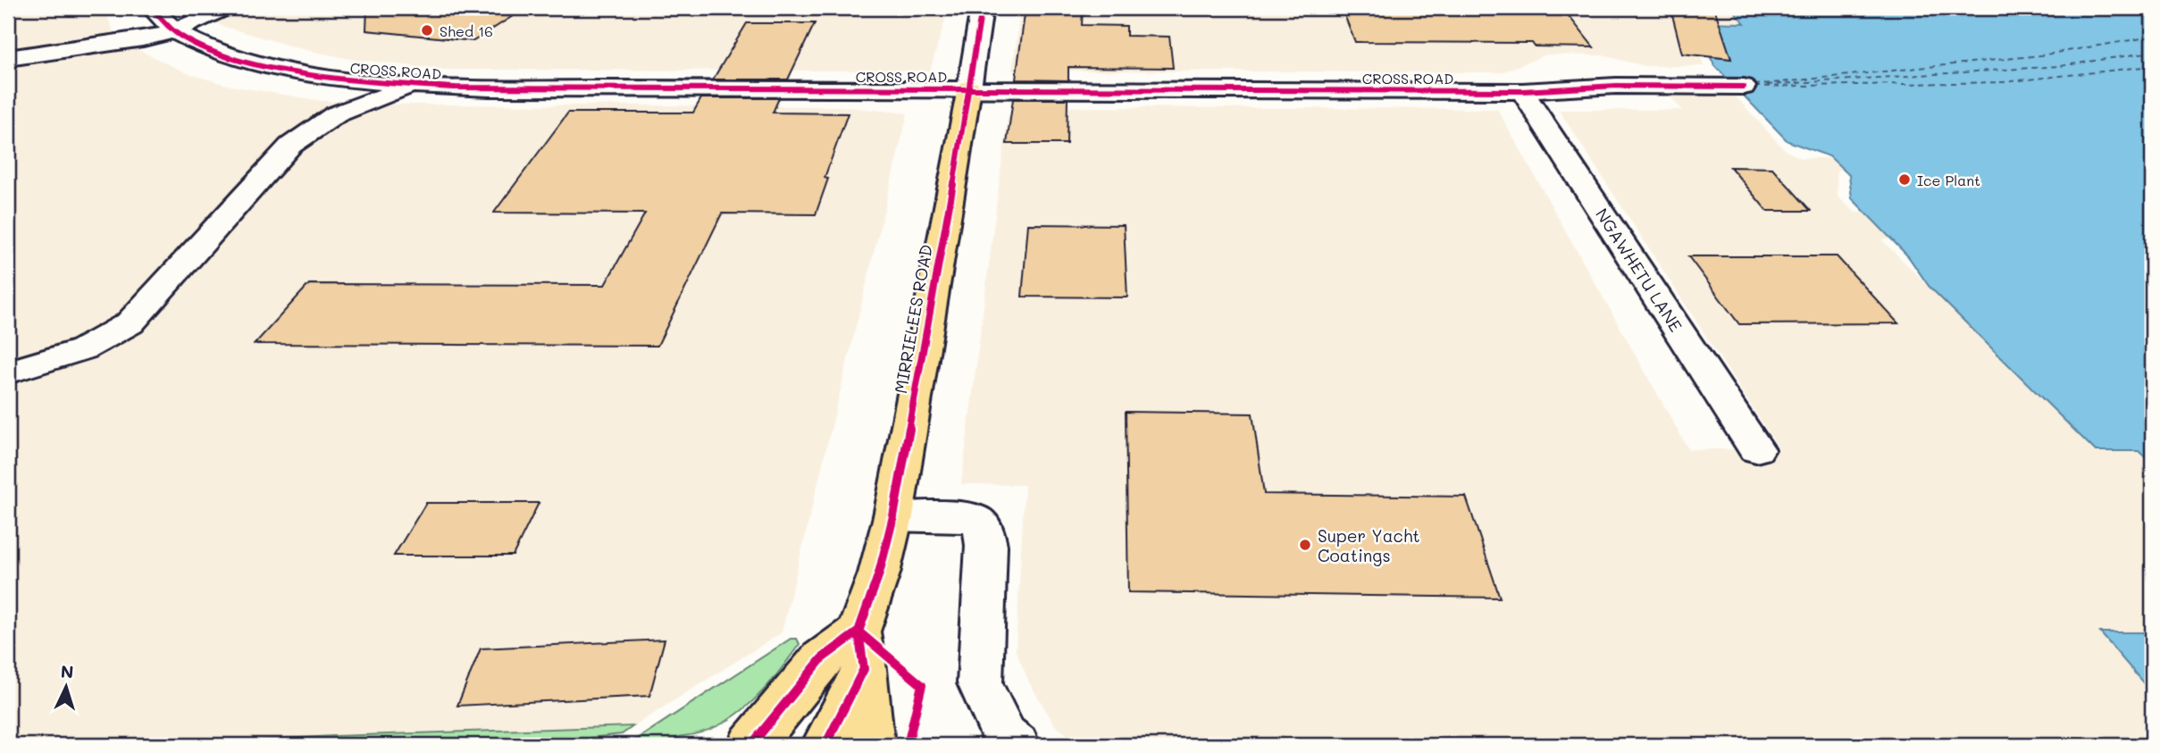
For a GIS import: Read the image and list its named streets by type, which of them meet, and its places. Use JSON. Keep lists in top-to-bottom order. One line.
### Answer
{"streets":{"main road":["MIRRIELEES ROAD"],"street":["CROSS ROAD","NGAWHETU LANE"]},"crossings":[["CROSS ROAD","NGAWHETU LANE"],["CROSS ROAD","MIRRIELEES ROAD"]],"places":["Shed 16","Ice Plant","Super Yacht Coatings"],"north":"top"}
